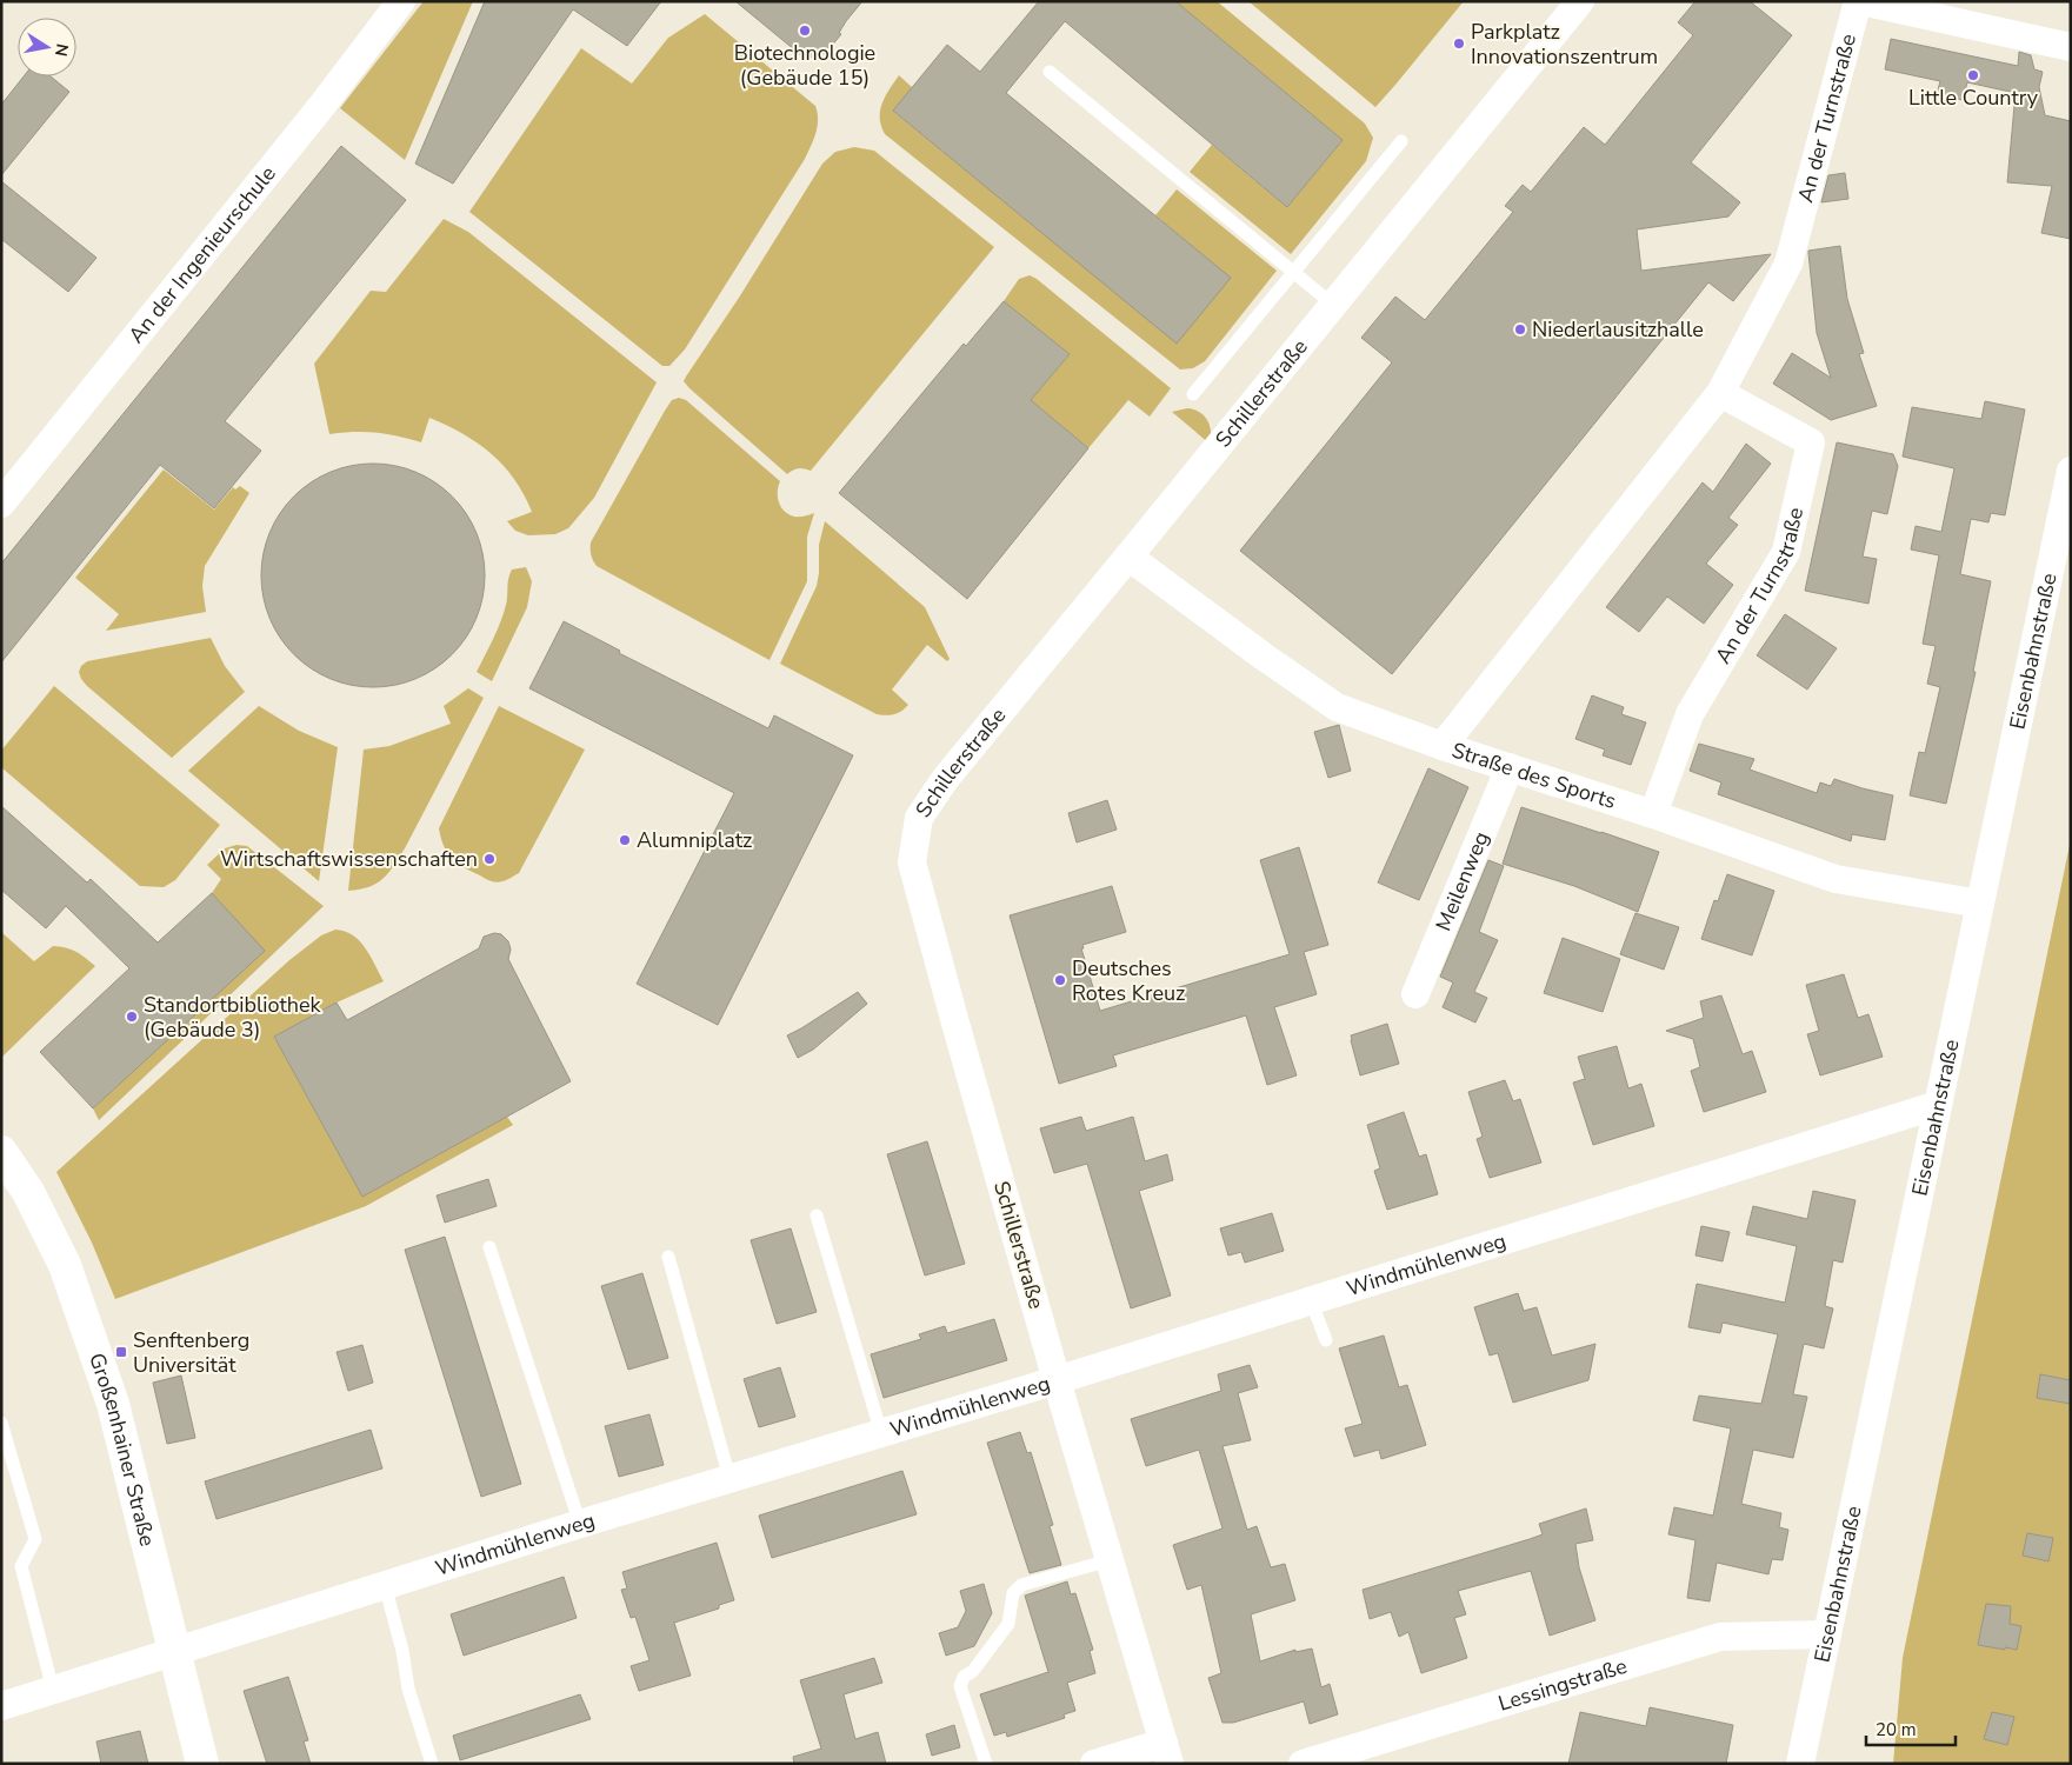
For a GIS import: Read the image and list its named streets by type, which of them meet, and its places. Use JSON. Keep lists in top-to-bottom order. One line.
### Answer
{"streets":{"main road":["Großenhainer Straße"],"street":["An der Turnstraße","An der Ingenieurschule","Schillerstraße","Eisenbahnstraße","Straße des Sports","Meilenweg","Windmühlenweg","Lessingstraße"]},"crossings":[["An der Turnstraße","Straße des Sports"],["Schillerstraße","Straße des Sports"],["Schillerstraße","Windmühlenweg"],["Eisenbahnstraße","Straße des Sports"],["Eisenbahnstraße","Windmühlenweg"],["Eisenbahnstraße","Lessingstraße"],["Straße des Sports","Meilenweg"],["Windmühlenweg","Großenhainer Straße"]],"places":{"other":["Biotechnologie (Gebäude 15)","Parkplatz Innovationszentrum","Little Country","Niederlausitzhalle","Alumniplatz","Wirtschaftswissenschaften","Deutsches Rotes Kreuz","Standortbibliothek (Gebäude 3)"],"transit":["Senftenberg Universität"]},"scale_bar":"20 m","north":"right"}
